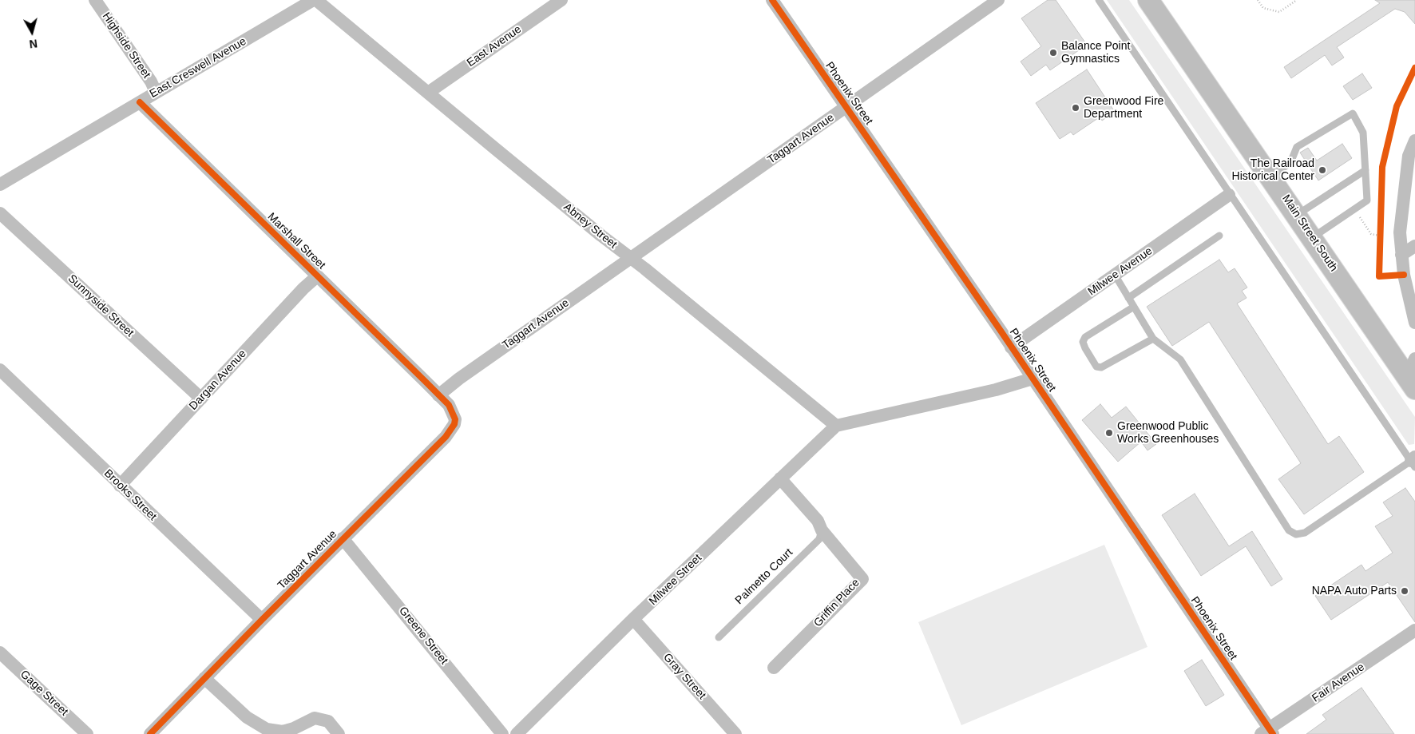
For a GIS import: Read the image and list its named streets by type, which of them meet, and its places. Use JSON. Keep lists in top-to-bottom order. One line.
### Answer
{"streets":{"main road":["Main Street South"],"street":["Highside Street","East Avenue","East Creswell Avenue","Phoenix Street","Taggart Avenue","Abney Street","Marshall Street","Milwee Avenue","Sunnyside Street","Dargan Avenue","Brooks Street","Milwee Street","Griffin Place","Greene Street","Gray Street","Fair Avenue","Gage Street"],"lane":["Palmetto Court"]},"crossings":[["Highside Street","East Creswell Avenue"],["East Avenue","Abney Street"],["East Creswell Avenue","Marshall Street"],["Phoenix Street","Taggart Avenue"],["Phoenix Street","Milwee Avenue"],["Phoenix Street","Fair Avenue"],["Taggart Avenue","Abney Street"],["Taggart Avenue","Marshall Street"],["Taggart Avenue","Brooks Street"],["Taggart Avenue","Greene Street"],["Abney Street","Milwee Street"],["Marshall Street","Dargan Avenue"],["Sunnyside Street","Dargan Avenue"],["Dargan Avenue","Brooks Street"],["Palmetto Court","Griffin Place"],["Milwee Street","Griffin Place"],["Milwee Street","Gray Street"]],"places":["Balance Point Gymnastics","Greenwood Fire Department","The Railroad Historical Center","Greenwood Public Works Greenhouses","NAPA Auto Parts"],"north":"bottom"}
